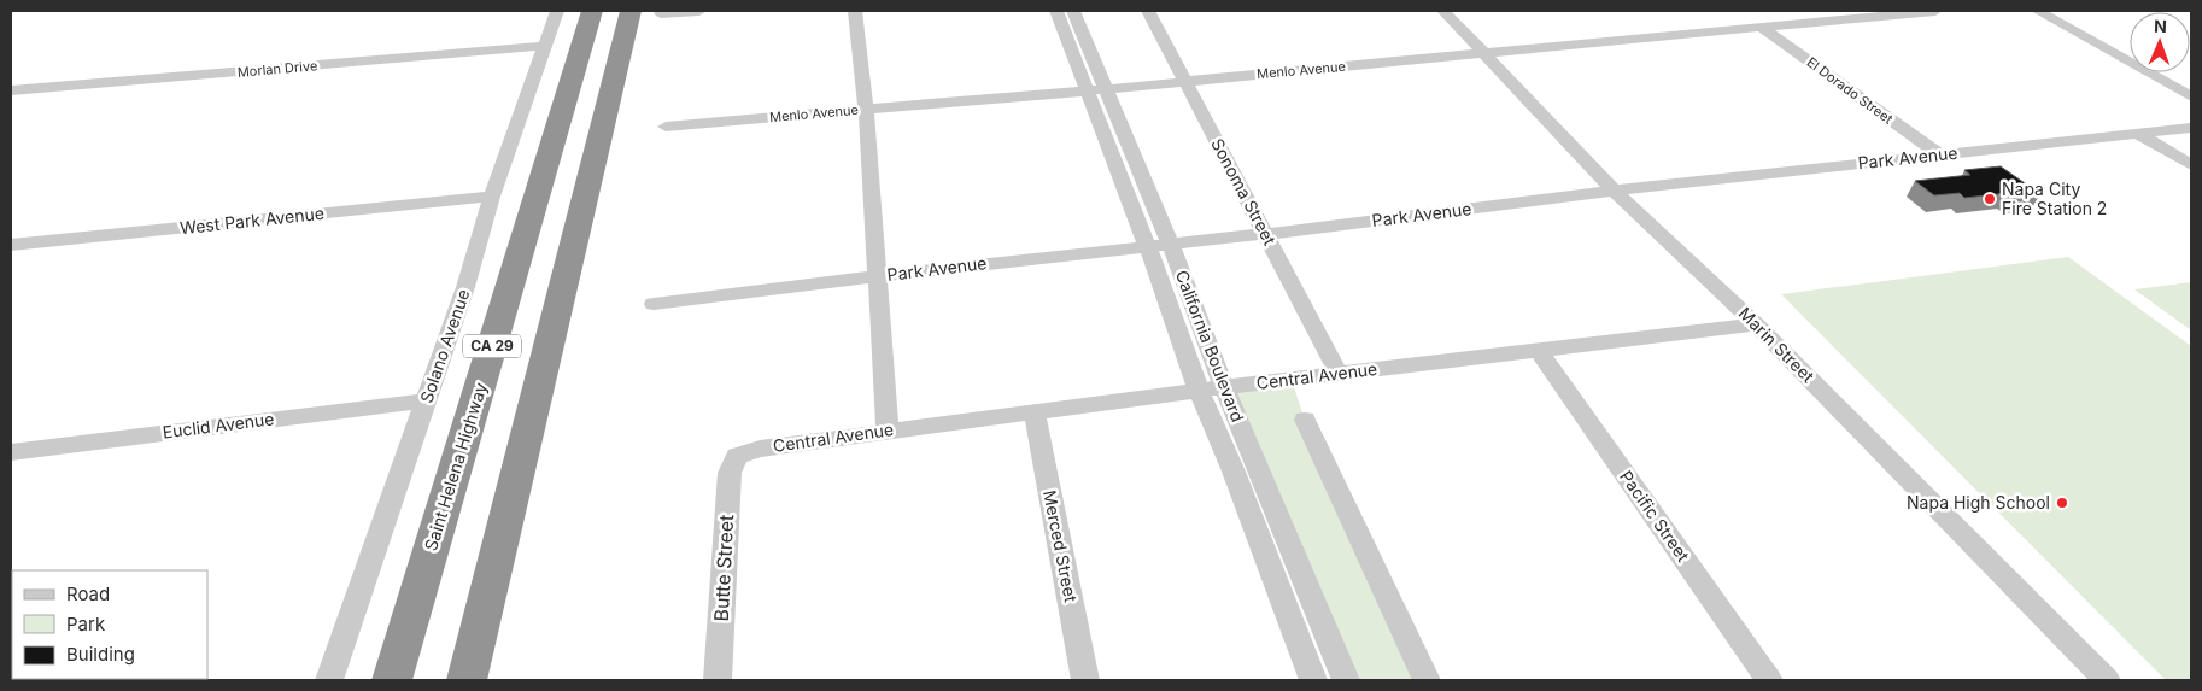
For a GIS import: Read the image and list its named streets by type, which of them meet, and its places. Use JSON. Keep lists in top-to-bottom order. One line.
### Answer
{"streets":{"highway":["CA 29","Saint Helena Highway"],"street":["Morlan Drive","Menlo Avenue","El Dorado Street","Park Avenue","Sonoma Street","West Park Avenue","Marin Street","Solano Avenue","California Boulevard","Central Avenue","Euclid Avenue","Pacific Street","Merced Street","Butte Street"]},"crossings":[["Morlan Drive","Solano Avenue"],["Menlo Avenue","El Dorado Street"],["Menlo Avenue","Sonoma Street"],["Menlo Avenue","Marin Street"],["Menlo Avenue","California Boulevard"],["El Dorado Street","Park Avenue"],["Park Avenue","Sonoma Street"],["Park Avenue","Marin Street"],["Park Avenue","California Boulevard"],["Sonoma Street","Central Avenue"],["West Park Avenue","Solano Avenue"],["Marin Street","Central Avenue"],["Solano Avenue","Euclid Avenue"],["California Boulevard","Central Avenue"],["Central Avenue","Pacific Street"],["Central Avenue","Merced Street"],["Central Avenue","Butte Street"]],"places":["Napa City Fire Station 2","Napa High School"],"legend":["Road","Park","Building"],"north":"top"}
